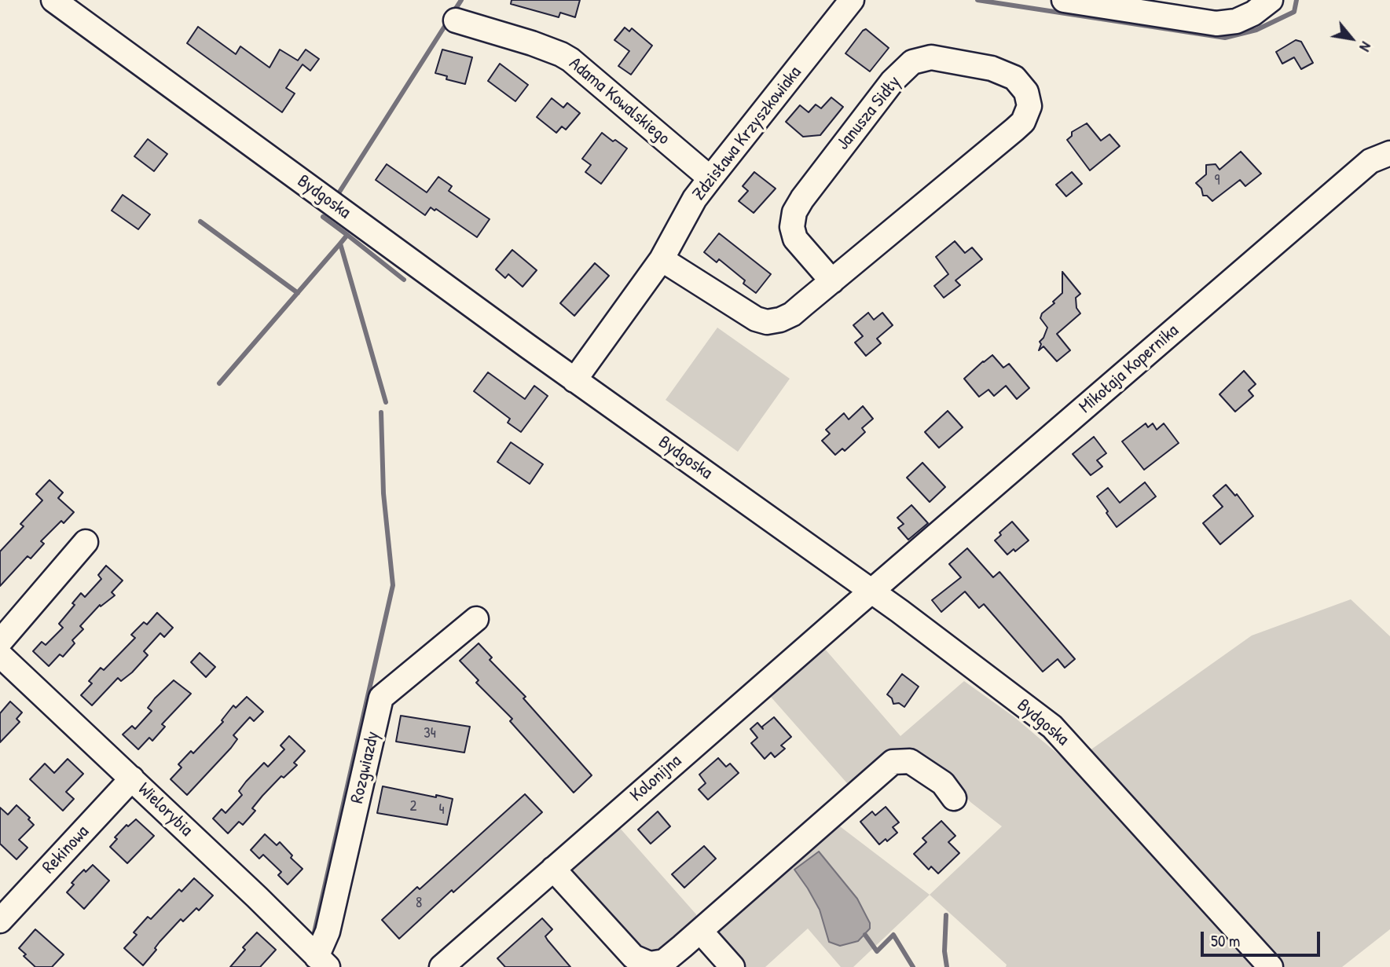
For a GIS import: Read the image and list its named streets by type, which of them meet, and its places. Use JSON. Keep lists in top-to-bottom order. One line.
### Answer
{"streets":{"street":["Adama Kowalskiego","Janusza Sidły","Zdzisława Krzyszkowiaka","Bydgoska","Mikołaja Kopernika","Rozgwiazdy","Kolonijna","Wielorybia","Rekinowa"]},"crossings":[["Adama Kowalskiego","Zdzisława Krzyszkowiaka"],["Janusza Sidły","Zdzisława Krzyszkowiaka"],["Zdzisława Krzyszkowiaka","Bydgoska"],["Bydgoska","Mikołaja Kopernika"],["Bydgoska","Kolonijna"],["Mikołaja Kopernika","Kolonijna"],["Rozgwiazdy","Wielorybia"],["Wielorybia","Rekinowa"]],"house_numbers":["9","34","2","4","8"],"scale_bar":"50 m","north":"bottom right"}
